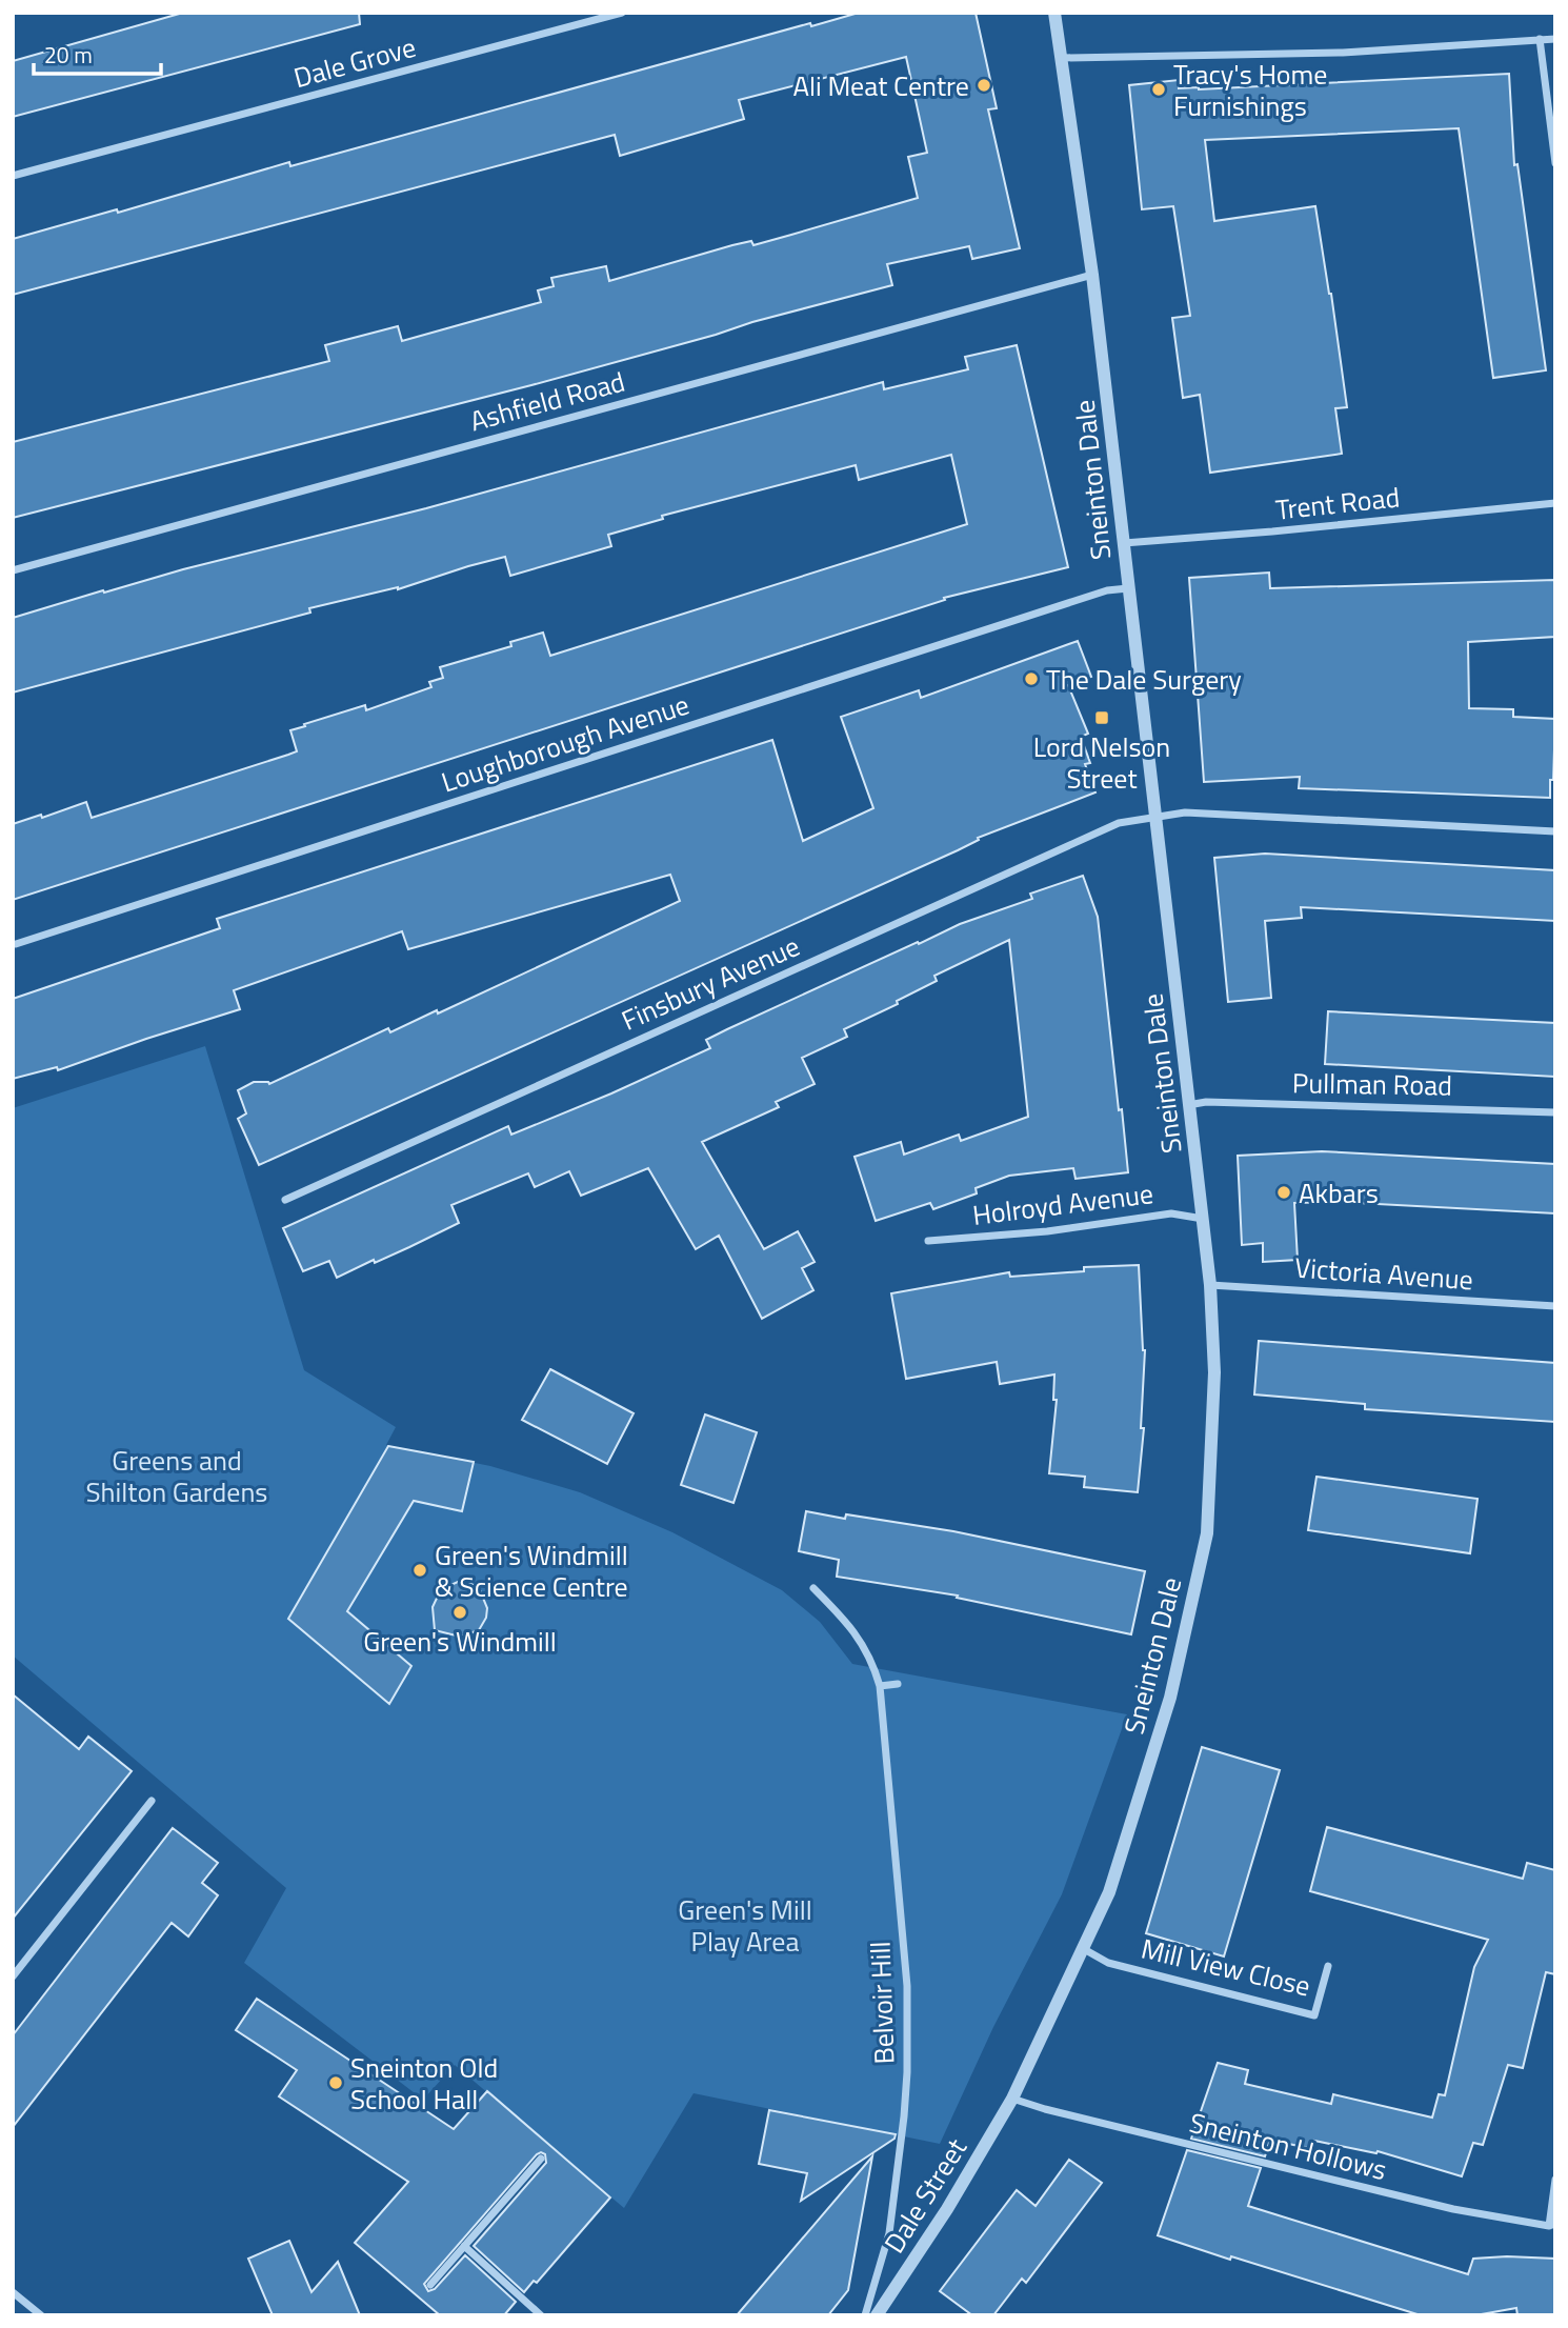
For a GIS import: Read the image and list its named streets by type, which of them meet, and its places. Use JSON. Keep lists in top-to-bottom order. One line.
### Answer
{"streets":{"street":["Dale Grove","Ashfield Road","Sneinton Dale","Trent Road","Loughborough Avenue","Finsbury Avenue","Pullman Road","Holroyd Avenue","Victoria Avenue","Mill View Close","Belvoir Hill","Sneinton Hollows","Dale Street"]},"crossings":[["Ashfield Road","Sneinton Dale"],["Sneinton Dale","Trent Road"],["Sneinton Dale","Loughborough Avenue"],["Sneinton Dale","Finsbury Avenue"],["Sneinton Dale","Pullman Road"],["Sneinton Dale","Holroyd Avenue"],["Sneinton Dale","Victoria Avenue"],["Sneinton Dale","Mill View Close"],["Sneinton Dale","Sneinton Hollows"],["Sneinton Dale","Dale Street"],["Sneinton Hollows","Dale Street"]],"parks":["Greens and Shilton Gardens","Green's Mill Play Area"],"places":{"other":["Ali Meat Centre","Tracy's Home Furnishings","The Dale Surgery","Akbars","Green's Windmill & Science Centre","Green's Windmill","Sneinton Old School Hall"],"transit":["Lord Nelson Street"]},"scale_bar":"20 m"}
